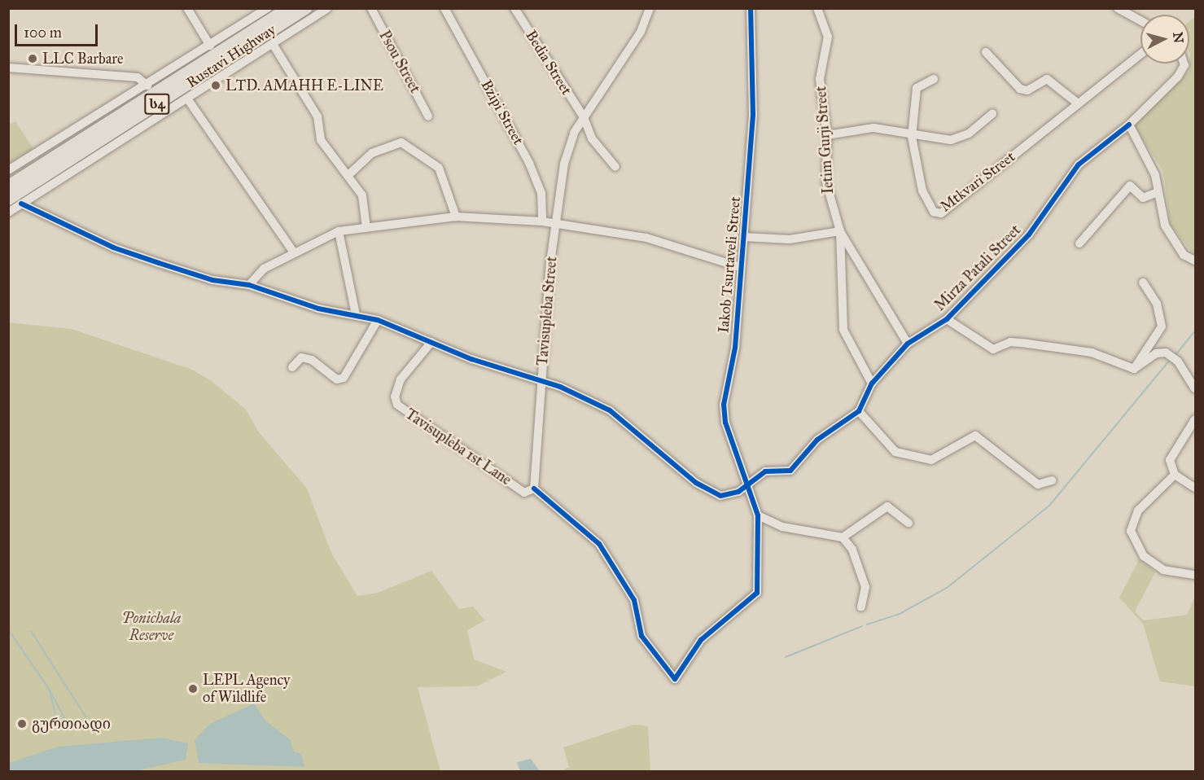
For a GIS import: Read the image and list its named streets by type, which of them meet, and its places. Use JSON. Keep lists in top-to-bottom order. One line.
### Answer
{"streets":{"highway":["Rustavi Highway","ს4"],"street":["Psou Street","Bedia Street","Bzipi Street","Ietim Gurji Street","Mtkvari Street","Iakob Tsurtaveli Street","Mirza Patali Street","Tavisupleba Street","Tavisupleba 1st Lane"]},"crossings":[["Bedia Street","Tavisupleba Street"],["Ietim Gurji Street","Mirza Patali Street"],["Tavisupleba Street","Tavisupleba 1st Lane"]],"parks":["Ponichala Reserve"],"places":["LLC Barbare","LTD. AMAHH E-LINE","LEPL Agency of Wildlife","გურთიადი"],"scale_bar":"100 m","north":"right"}
